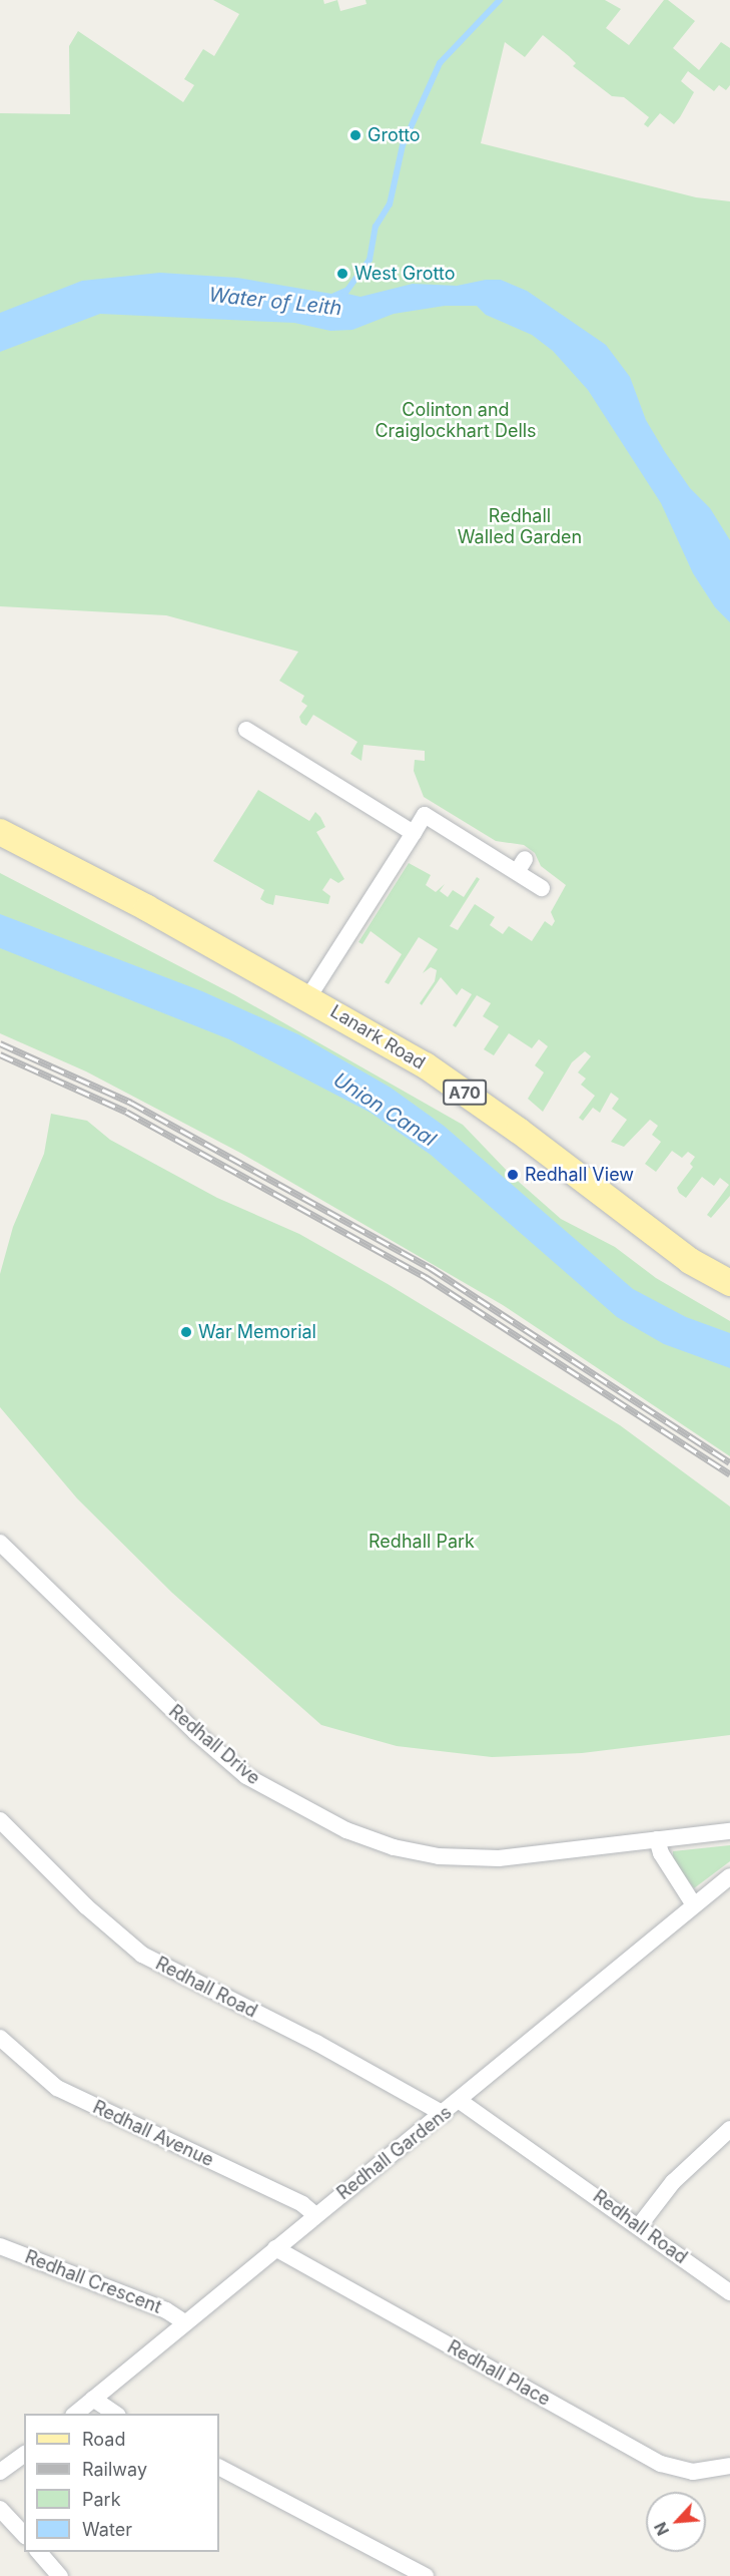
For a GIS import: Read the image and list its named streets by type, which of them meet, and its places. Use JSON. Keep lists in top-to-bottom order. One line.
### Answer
{"streets":{"main road":["Lanark Road","A70"],"street":["Redhall Drive","Redhall Road","Redhall Avenue","Redhall Gardens","Redhall Crescent","Redhall Place"]},"crossings":[["Redhall Road","Redhall Gardens"],["Redhall Avenue","Redhall Gardens"],["Redhall Gardens","Redhall Crescent"],["Redhall Gardens","Redhall Place"]],"water":["Water of Leith","Union Canal"],"parks":["Colinton and Craiglockhart Dells","Redhall Walled Garden","Redhall Park"],"places":["Grotto","West Grotto","Redhall View","War Memorial"],"legend":["Road","Railway","Park","Water"],"north":"bottom left"}
